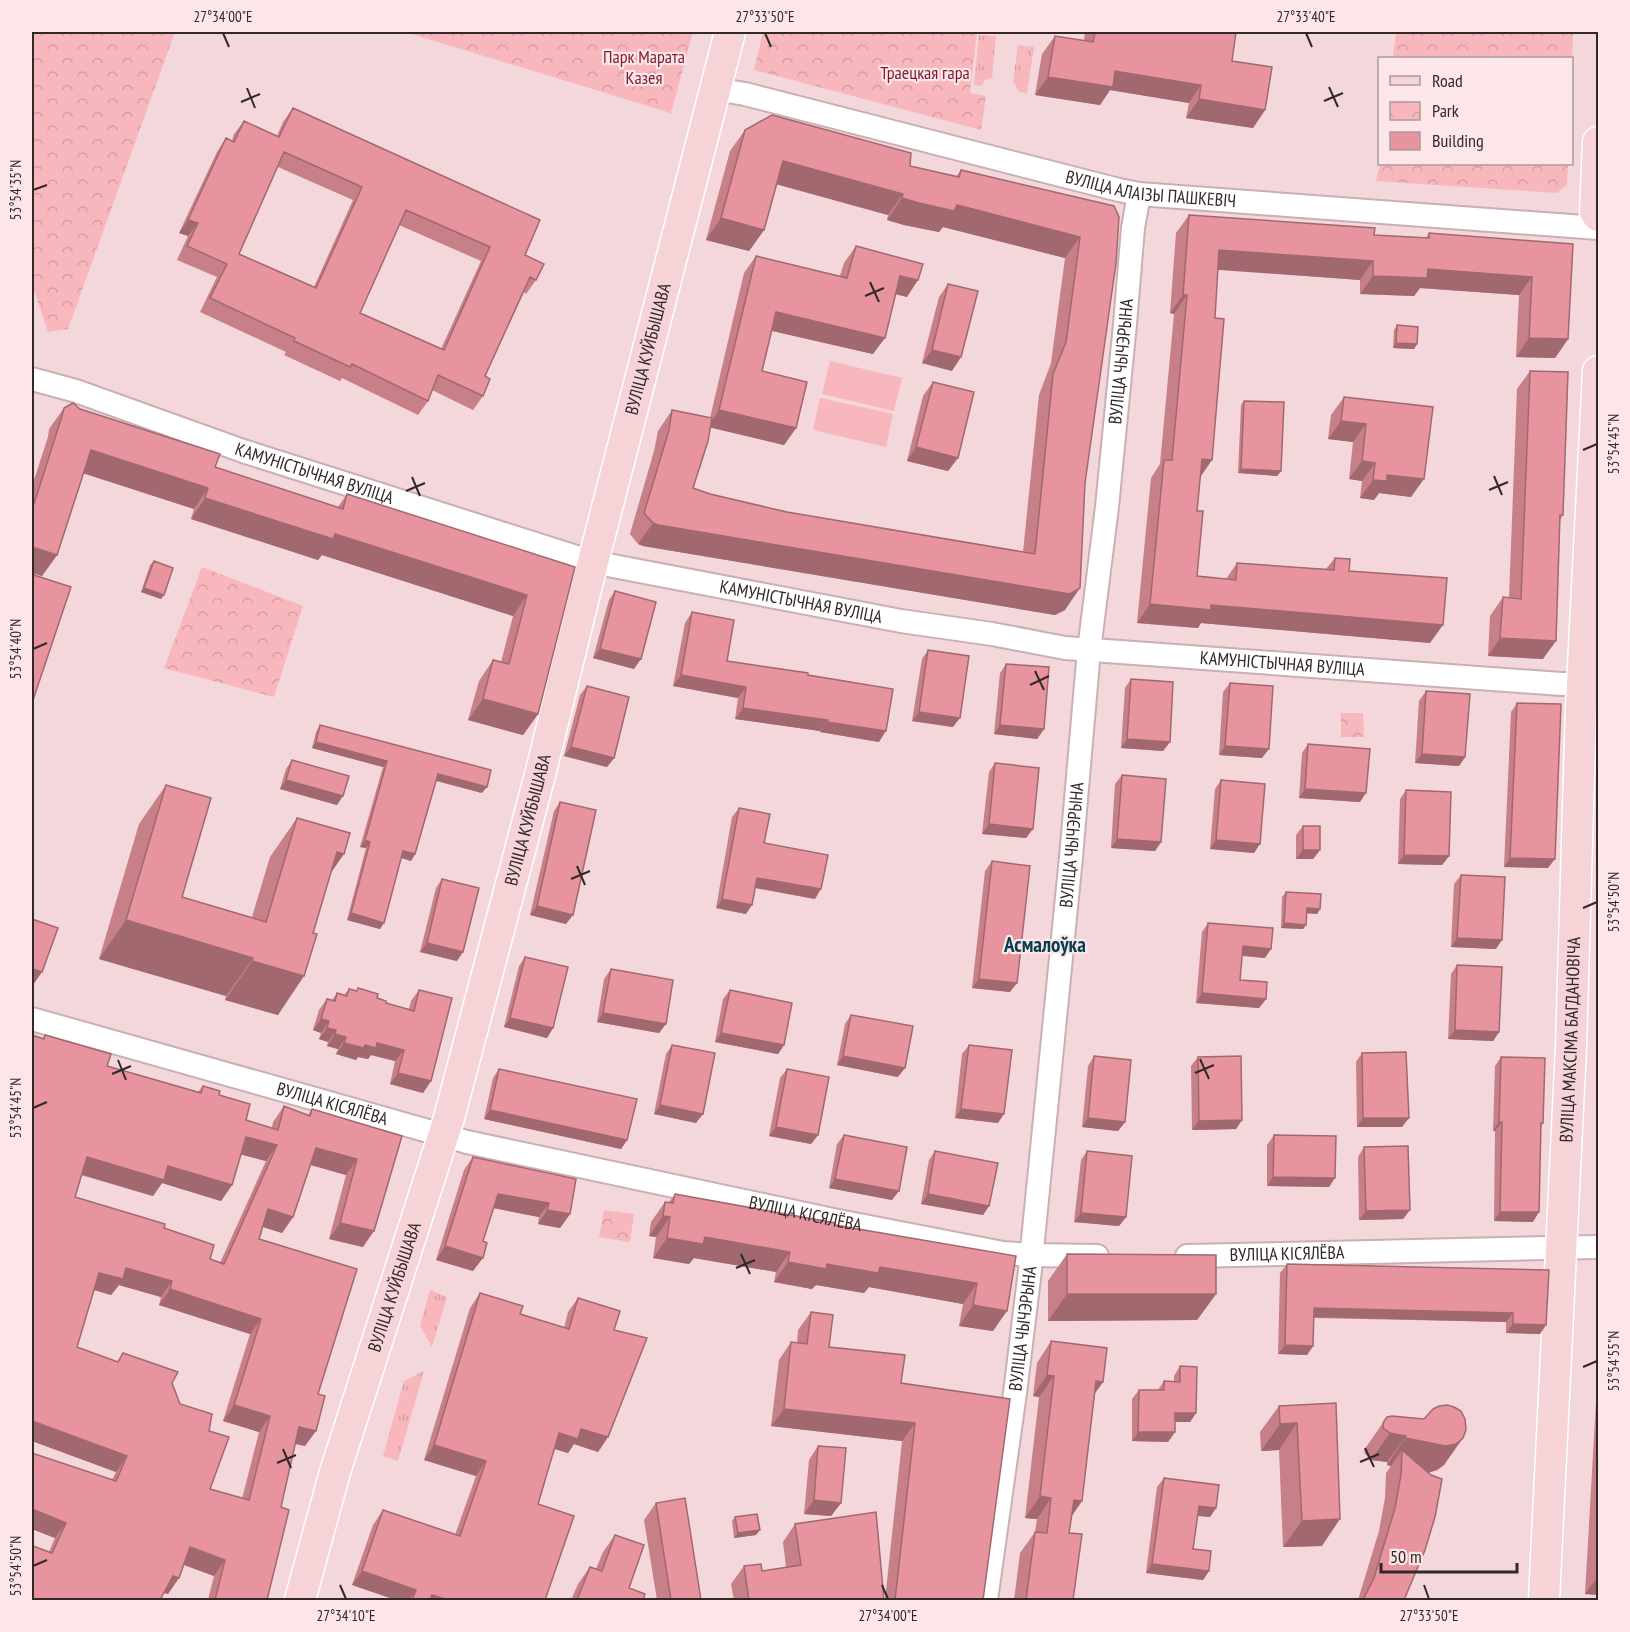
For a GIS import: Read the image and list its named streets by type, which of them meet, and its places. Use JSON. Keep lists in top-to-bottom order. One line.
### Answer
{"streets":{"main road":["ВУЛІЦА КУЙБЫШАВА","ВУЛІЦА МАКСІМА БАГДАНОВІЧА"],"street":["ВУЛІЦА АЛАІЗЫ ПАШКЕВІЧ","ВУЛІЦА ЧЫЧЭРЫНА","КАМУНІСТЫЧНАЯ ВУЛІЦА","ВУЛІЦА КІСЯЛЁВА"]},"crossings":[["ВУЛІЦА АЛАІЗЫ ПАШКЕВІЧ","ВУЛІЦА КУЙБЫШАВА"],["ВУЛІЦА АЛАІЗЫ ПАШКЕВІЧ","ВУЛІЦА ЧЫЧЭРЫНА"],["ВУЛІЦА КУЙБЫШАВА","КАМУНІСТЫЧНАЯ ВУЛІЦА"],["ВУЛІЦА КУЙБЫШАВА","ВУЛІЦА КІСЯЛЁВА"],["ВУЛІЦА ЧЫЧЭРЫНА","КАМУНІСТЫЧНАЯ ВУЛІЦА"],["ВУЛІЦА ЧЫЧЭРЫНА","ВУЛІЦА КІСЯЛЁВА"],["КАМУНІСТЫЧНАЯ ВУЛІЦА","ВУЛІЦА МАКСІМА БАГДАНОВІЧА"],["ВУЛІЦА МАКСІМА БАГДАНОВІЧА","ВУЛІЦА КІСЯЛЁВА"]],"districts":["Асмалоўка"],"parks":["Парк Марата Казея","Траецкая гара"],"legend":["Road","Park","Building"],"scale_bar":"50 m","coordinates":["27°34'00\"E","27°33'50\"E","27°33'40\"E","53°54'35\"N","53°54'45\"N","53°54'40\"N","53°54'50\"N","53°54'55\"N","27°34'10\"E"]}
